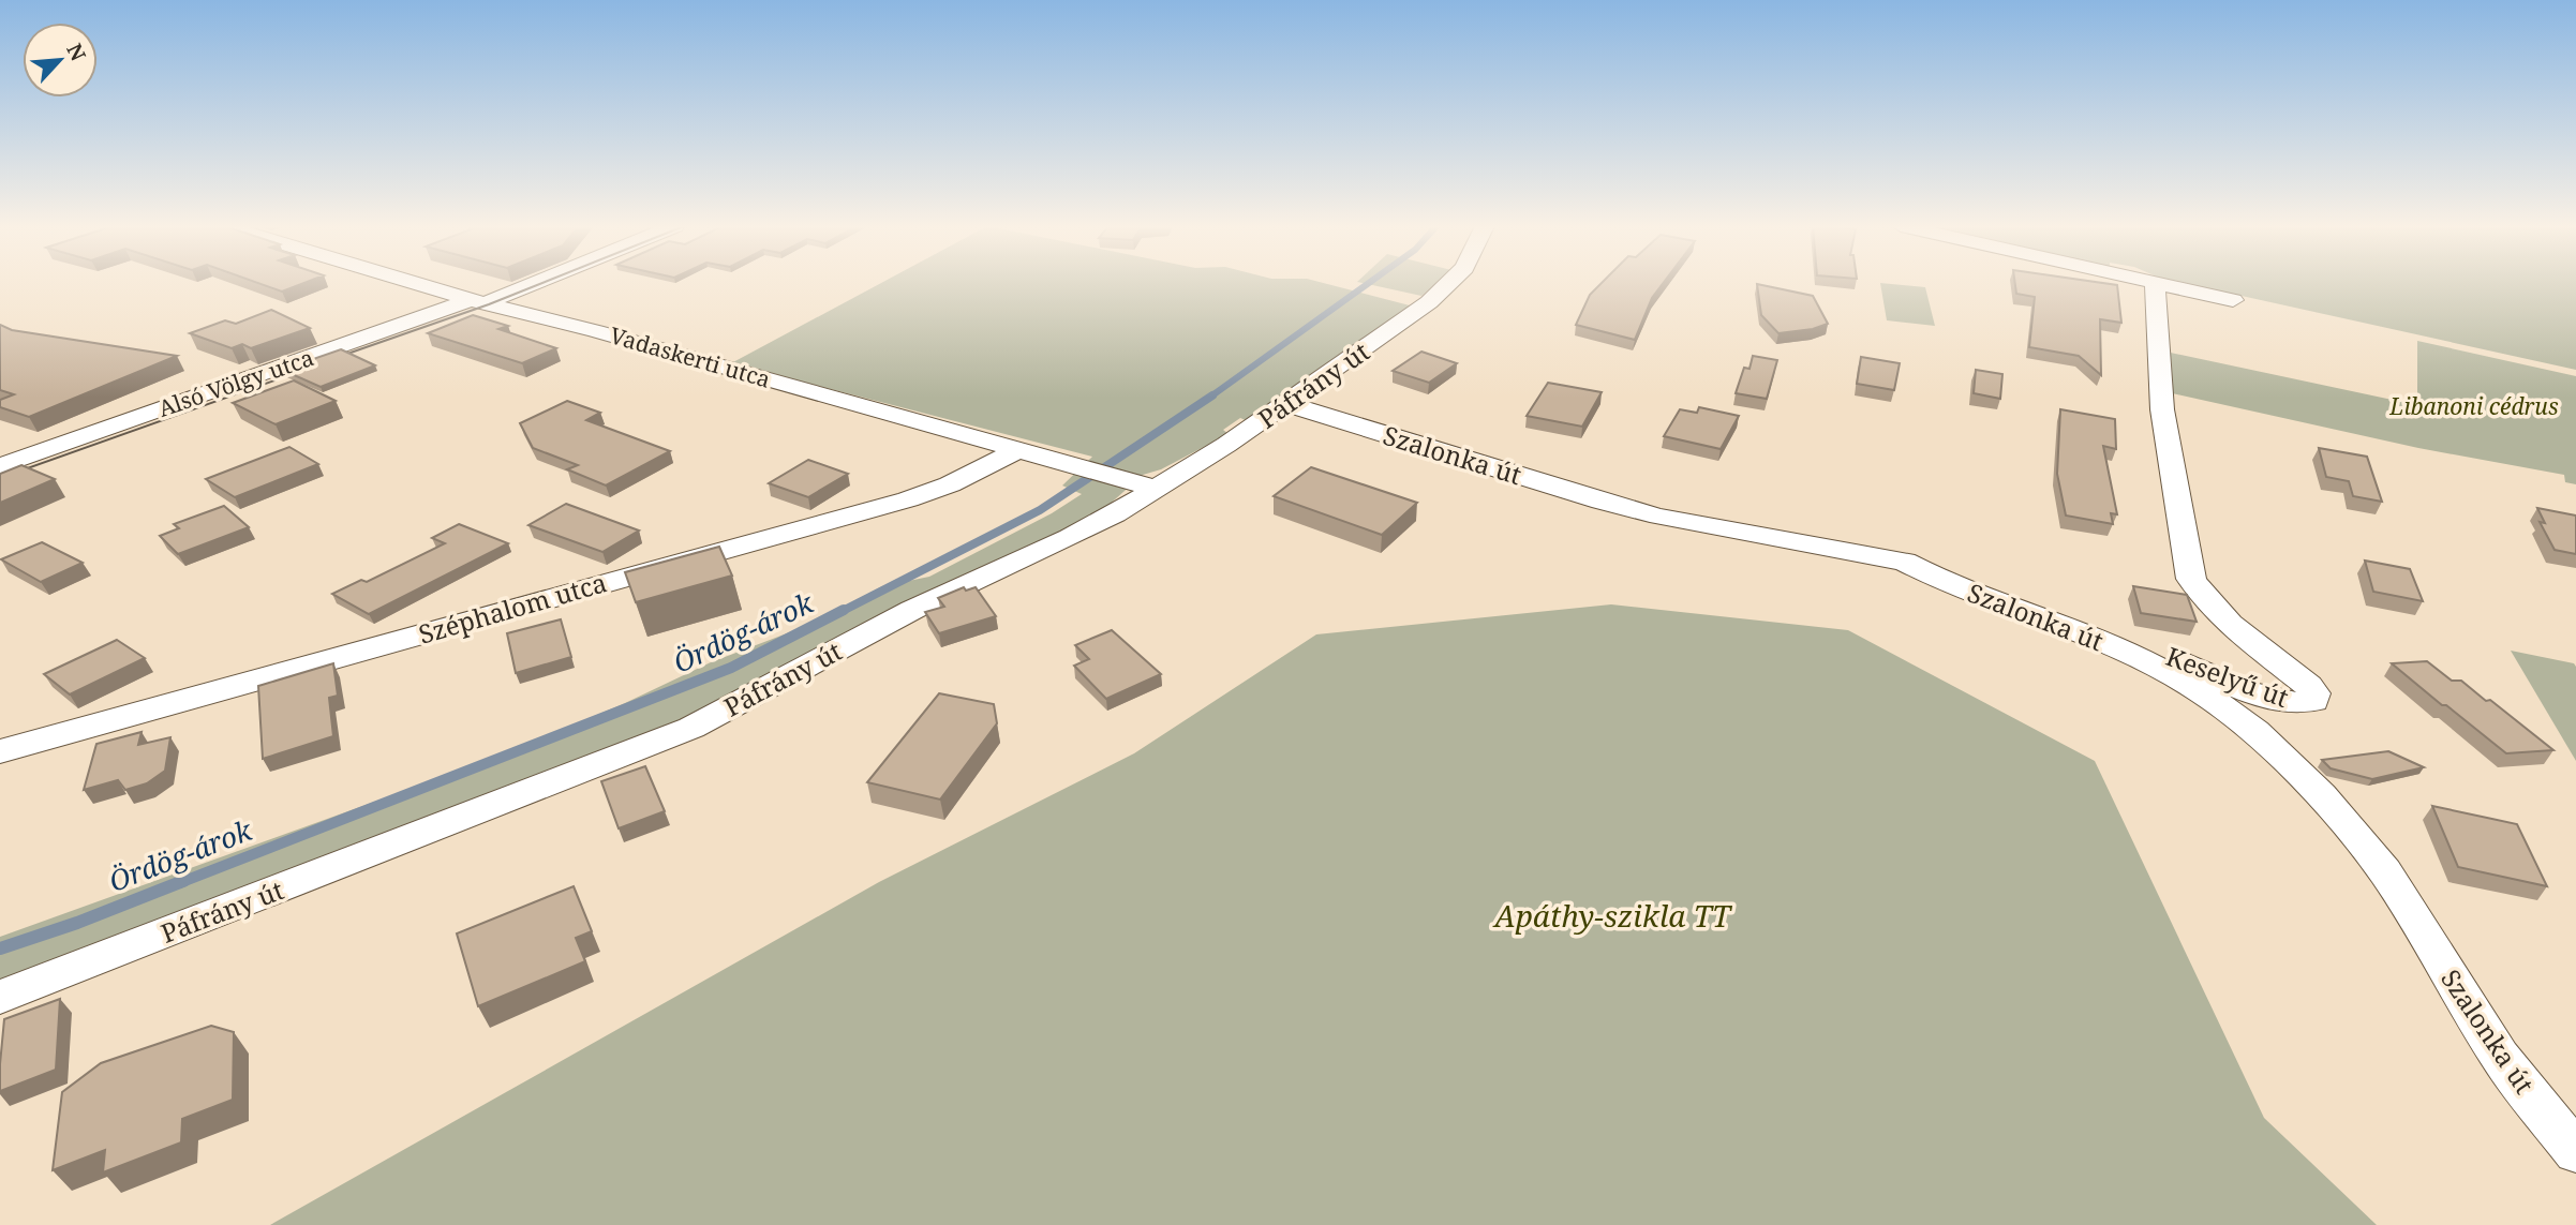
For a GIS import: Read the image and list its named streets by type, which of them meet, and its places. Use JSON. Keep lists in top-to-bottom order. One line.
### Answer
{"streets":{"street":["Vadaskerti utca","Alsó Völgy utca","Páfrány út","Szalonka út","Széphalom utca","Keselyű út"]},"crossings":[["Vadaskerti utca","Alsó Völgy utca"],["Vadaskerti utca","Páfrány út"],["Vadaskerti utca","Széphalom utca"],["Páfrány út","Szalonka út"],["Szalonka út","Keselyű út"]],"water":["Ördög-árok"],"parks":["Libanoni cédrus","Apáthy-szikla TT"],"north":"top right"}
